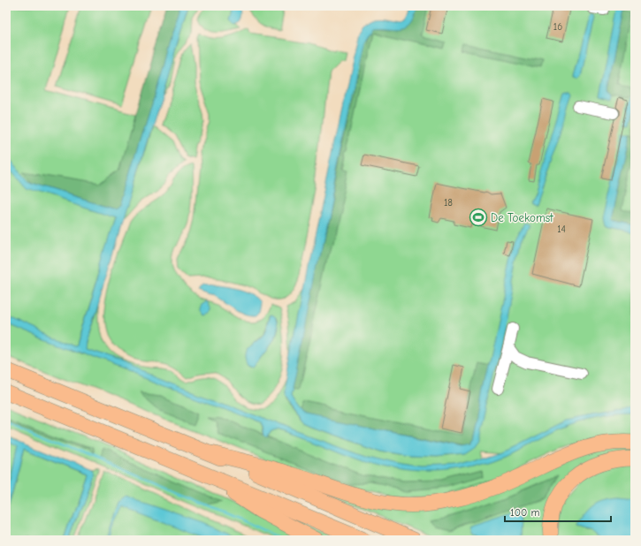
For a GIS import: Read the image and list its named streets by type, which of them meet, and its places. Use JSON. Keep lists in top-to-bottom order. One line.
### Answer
{"places":{"sports":["De Toekomst"]},"house_numbers":["16","18","14"],"scale_bar":"100 m"}
